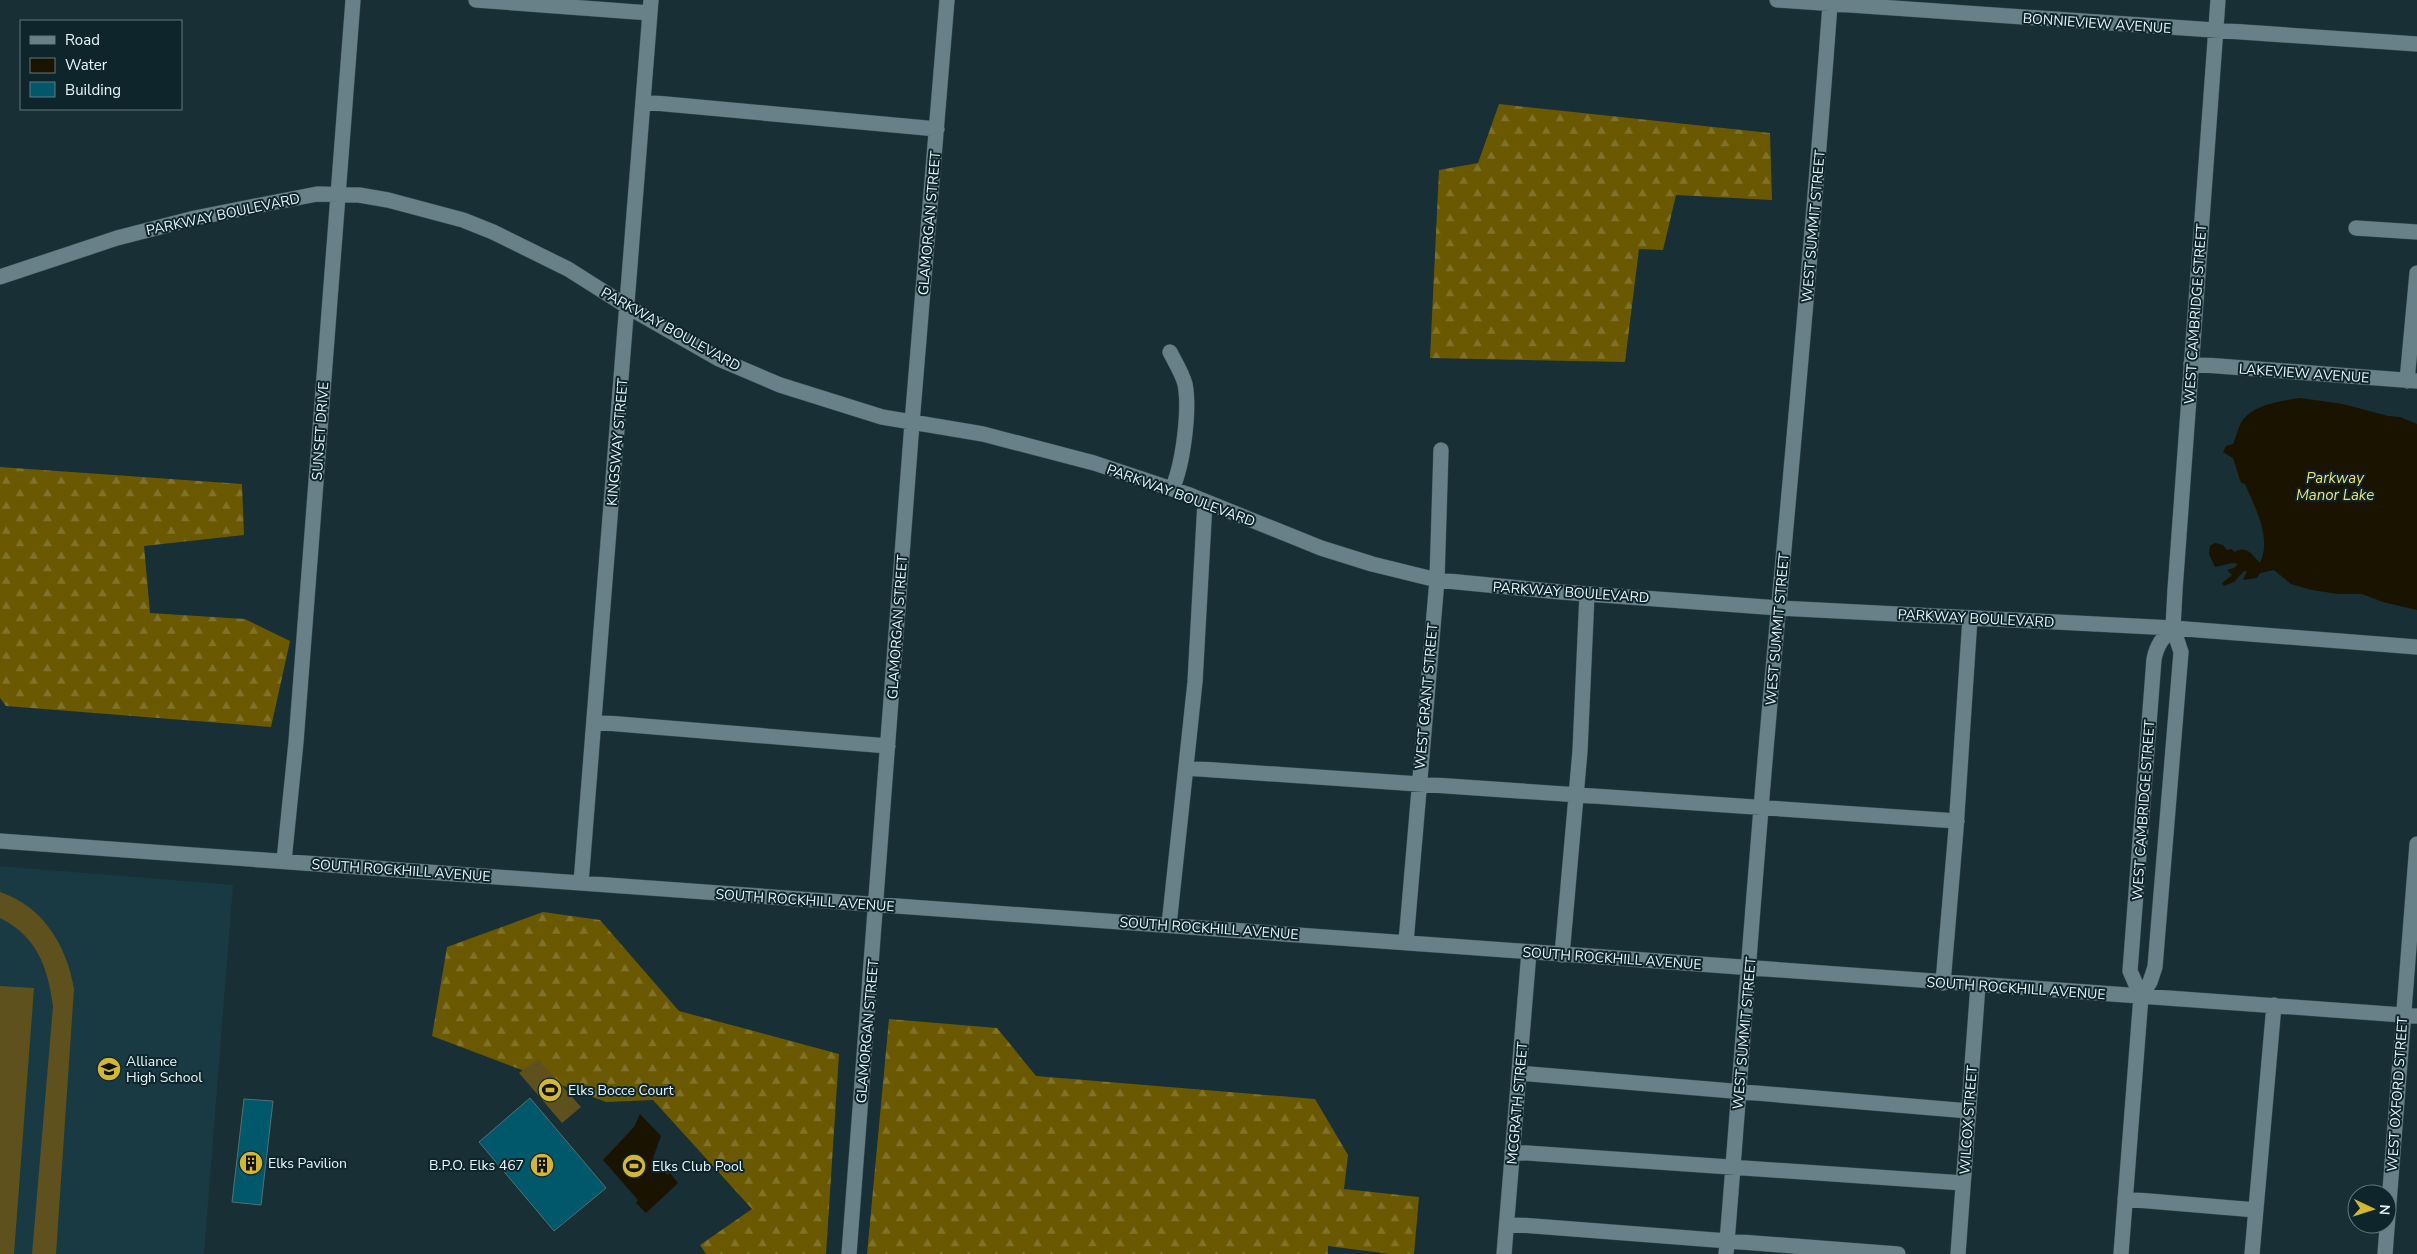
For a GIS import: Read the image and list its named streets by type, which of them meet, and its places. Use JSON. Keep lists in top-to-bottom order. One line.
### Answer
{"streets":{"street":["BONNIEVIEW AVENUE","PARKWAY BOULEVARD","GLAMORGAN STREET","WEST SUMMIT STREET","WEST CAMBRIDGE STREET","LAKEVIEW AVENUE","SUNSET DRIVE","KINGSWAY STREET","WEST GRANT STREET","SOUTH ROCKHILL AVENUE","WEST OXFORD STREET","MCGRATH STREET","WILCOX STREET"]},"crossings":[["BONNIEVIEW AVENUE","WEST SUMMIT STREET"],["BONNIEVIEW AVENUE","WEST CAMBRIDGE STREET"],["PARKWAY BOULEVARD","GLAMORGAN STREET"],["PARKWAY BOULEVARD","WEST SUMMIT STREET"],["PARKWAY BOULEVARD","WEST CAMBRIDGE STREET"],["PARKWAY BOULEVARD","SUNSET DRIVE"],["PARKWAY BOULEVARD","KINGSWAY STREET"],["PARKWAY BOULEVARD","WEST GRANT STREET"],["GLAMORGAN STREET","SOUTH ROCKHILL AVENUE"],["WEST SUMMIT STREET","SOUTH ROCKHILL AVENUE"],["WEST CAMBRIDGE STREET","LAKEVIEW AVENUE"],["WEST CAMBRIDGE STREET","SOUTH ROCKHILL AVENUE"],["SUNSET DRIVE","SOUTH ROCKHILL AVENUE"],["KINGSWAY STREET","SOUTH ROCKHILL AVENUE"],["WEST GRANT STREET","SOUTH ROCKHILL AVENUE"],["SOUTH ROCKHILL AVENUE","WEST OXFORD STREET"],["SOUTH ROCKHILL AVENUE","MCGRATH STREET"],["SOUTH ROCKHILL AVENUE","WILCOX STREET"]],"water":["Parkway Manor Lake"],"places":{"school or university":["Alliance High School"],"sports":["Elks Bocce Court","Elks Club Pool"],"building":["Elks Pavilion","B.P.O. Elks 467"]},"legend":["Road","Water","Building"],"north":"right"}
